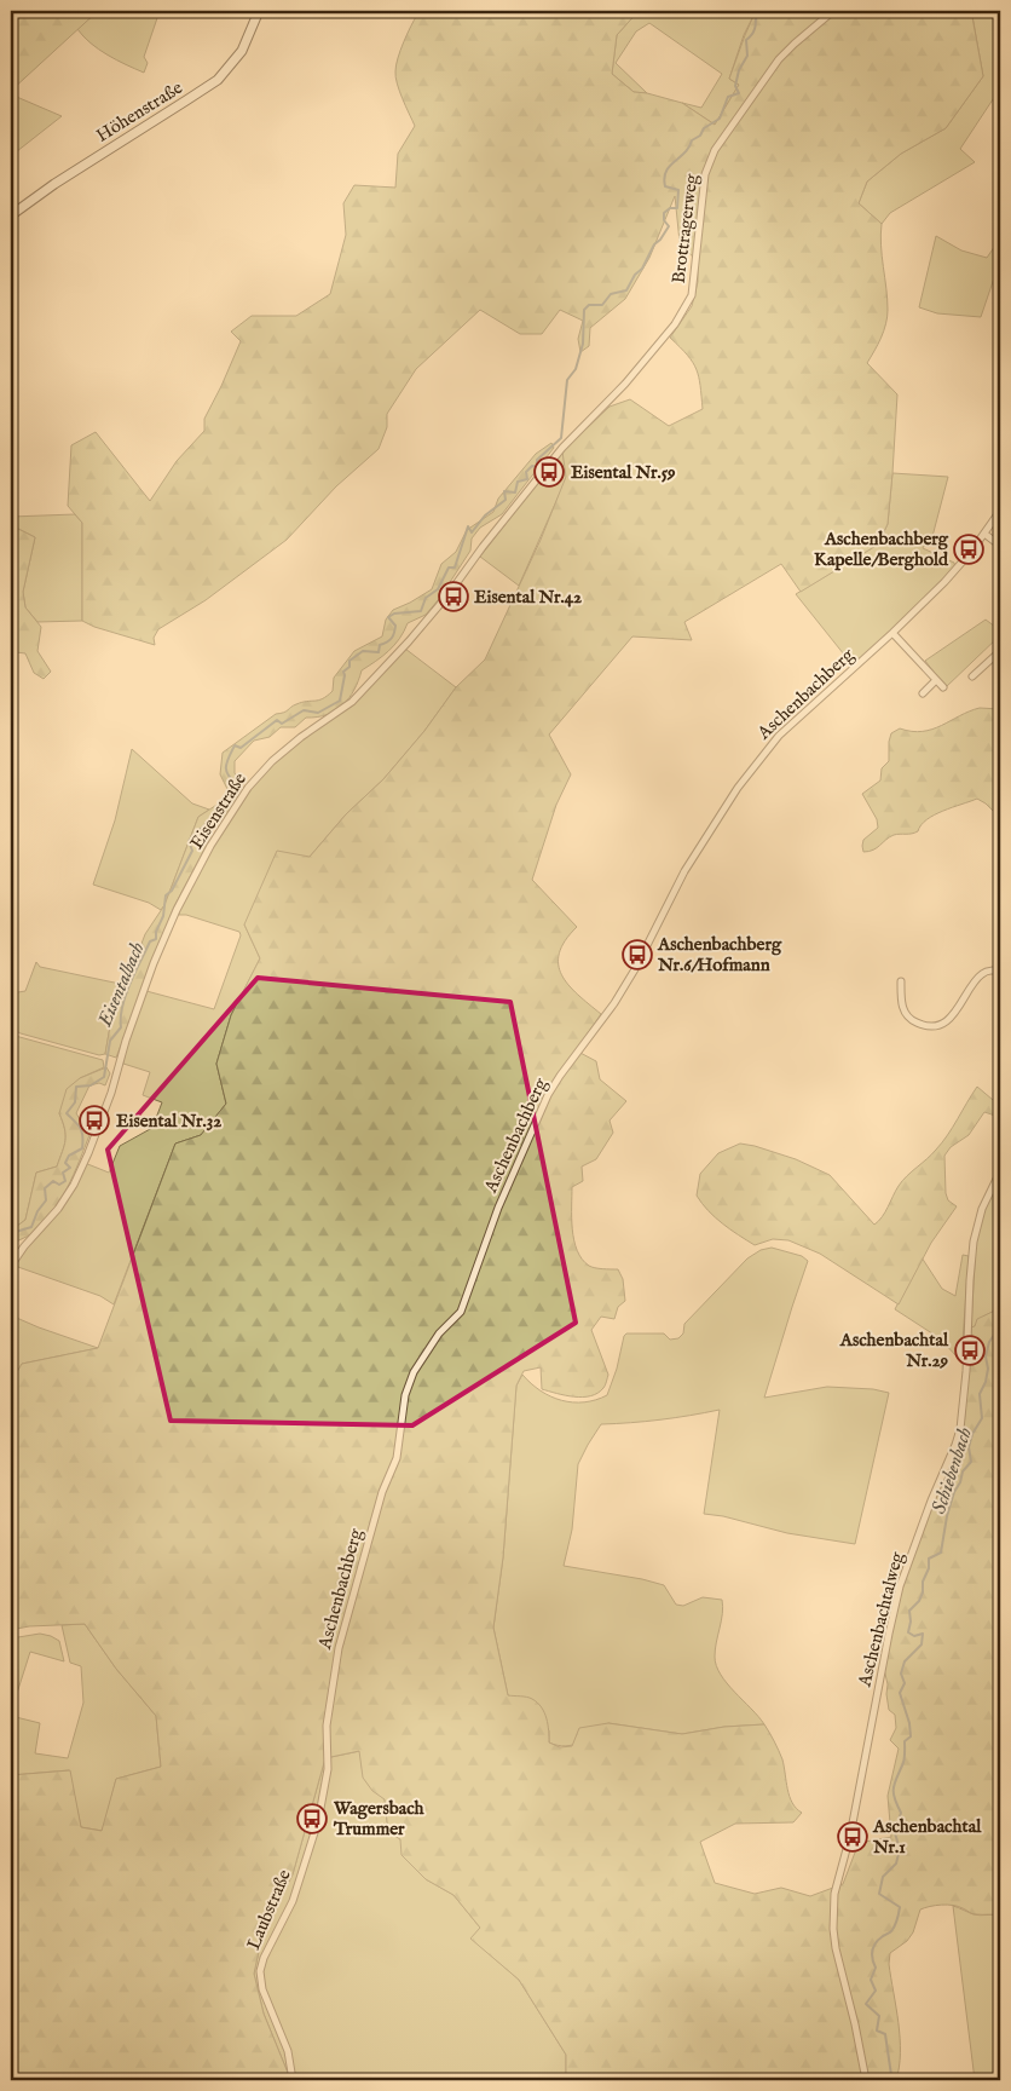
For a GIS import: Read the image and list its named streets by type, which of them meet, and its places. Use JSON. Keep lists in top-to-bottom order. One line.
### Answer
{"streets":{"street":["Höhenstraße","Brottragerweg","Aschenbachberg","Eisenstraße","Aschenbachtalweg","Laubstraße"]},"crossings":[["Brottragerweg","Eisenstraße"],["Aschenbachberg","Laubstraße"]],"water":["Eisentalbach","Schiebenbach"],"places":{"bus stop":["Eisental Nr.59","Aschenbachberg Kapelle/Berghold","Eisental Nr.42","Aschenbachberg Nr.6/Hofmann","Eisental Nr.32","Aschenbachtal Nr.29","Wagersbach Trummer","Aschenbachtal Nr.1"]}}
